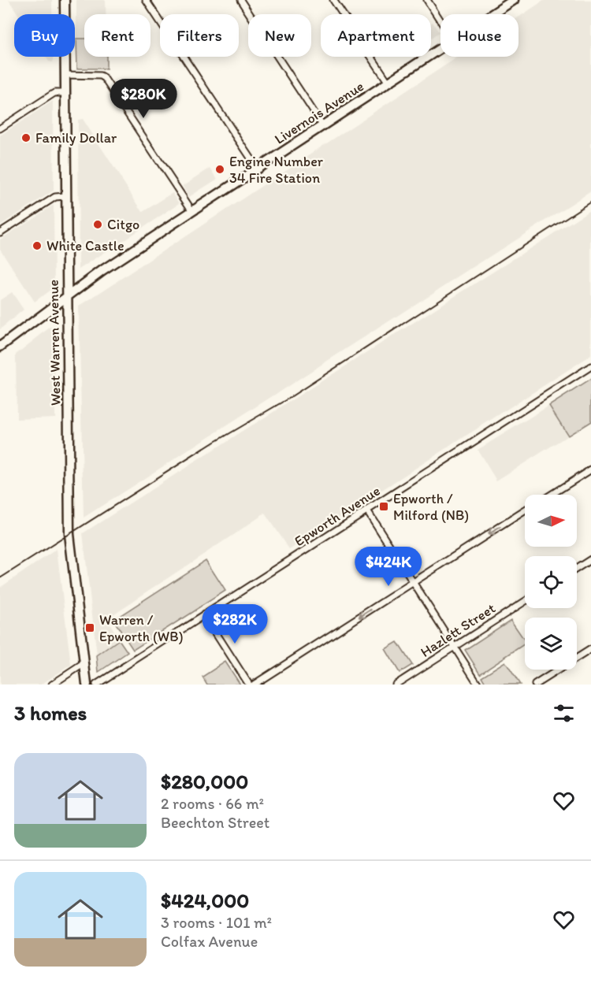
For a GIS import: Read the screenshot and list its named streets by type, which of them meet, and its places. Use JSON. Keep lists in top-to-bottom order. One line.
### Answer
{"streets":{"main road":["Livernois Avenue","West Warren Avenue"],"street":["Epworth Avenue","Hazlett Street"]},"crossings":[["Livernois Avenue","West Warren Avenue"]],"places":{"other":["Family Dollar","Engine Number 34 Fire Station","Citgo","White Castle"],"transit":["Epworth / Milford (NB)","Warren / Epworth (WB)"]},"north":"right","page":{"chip":["Buy","Rent","Filters","New","Apartment","House"],"price":["$280K","$424K","$282K"],"heading":"3 homes","list":[{"name":"$280,000","note":"2 rooms · 66 m² · Beechton Street"},{"name":"$424,000","note":"3 rooms · 101 m² · Colfax Avenue"}]}}
